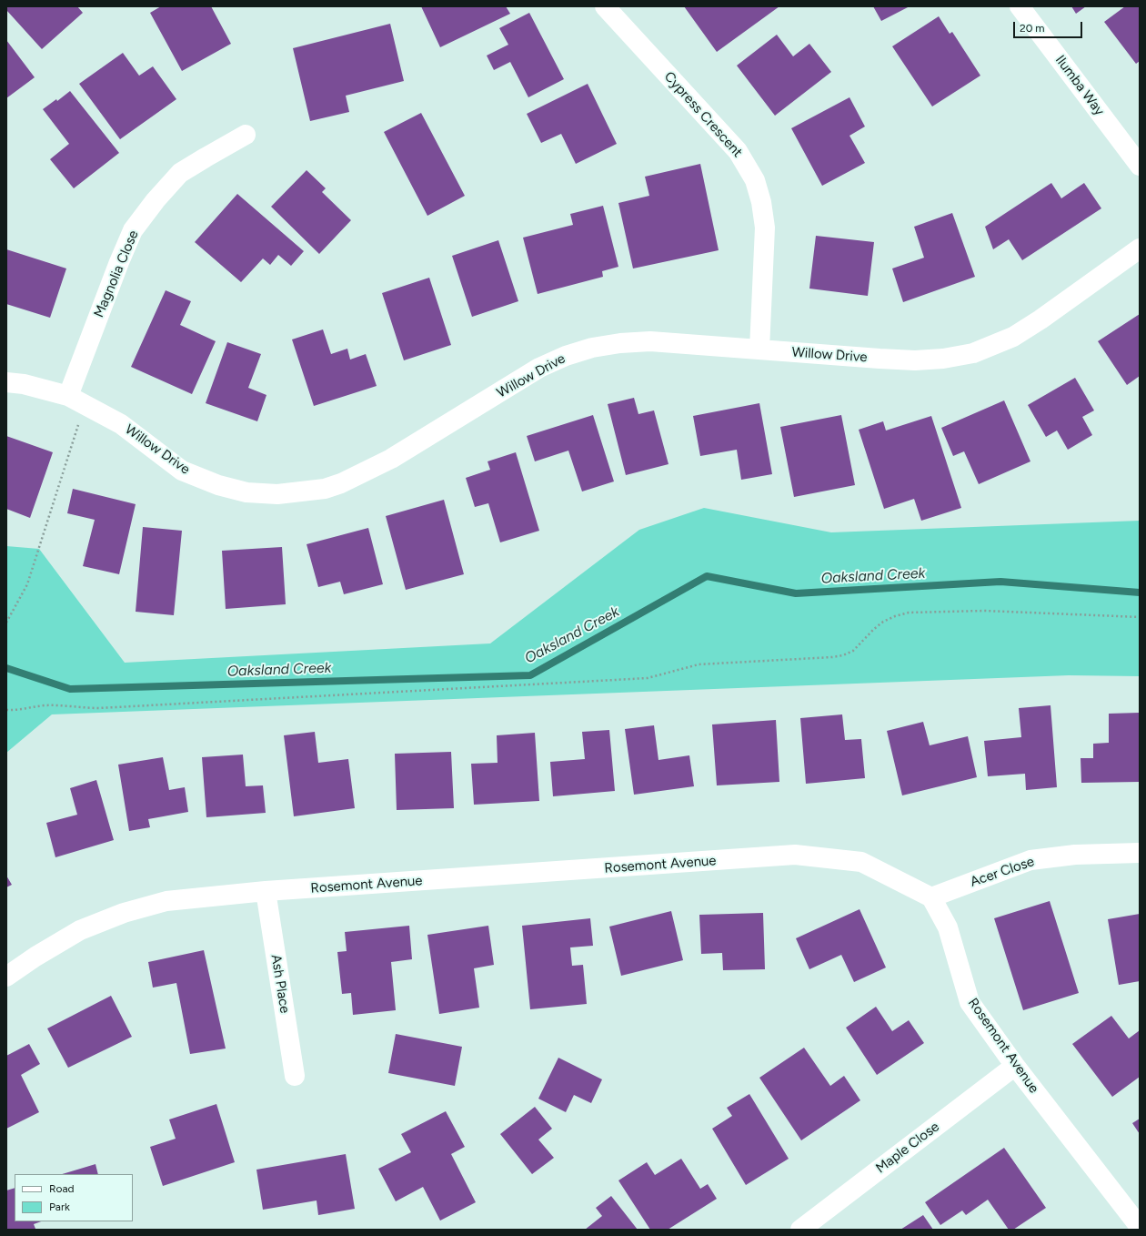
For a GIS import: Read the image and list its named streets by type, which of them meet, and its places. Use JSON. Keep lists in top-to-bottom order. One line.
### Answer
{"streets":{"street":["Ilumba Way","Cypress Crescent","Magnolia Close","Willow Drive","Rosemont Avenue","Acer Close","Ash Place","Maple Close"]},"crossings":[["Cypress Crescent","Willow Drive"],["Magnolia Close","Willow Drive"],["Rosemont Avenue","Acer Close"],["Rosemont Avenue","Ash Place"],["Rosemont Avenue","Maple Close"]],"water":["Oaksland Creek"],"legend":["Road","Park"],"scale_bar":"20 m"}
